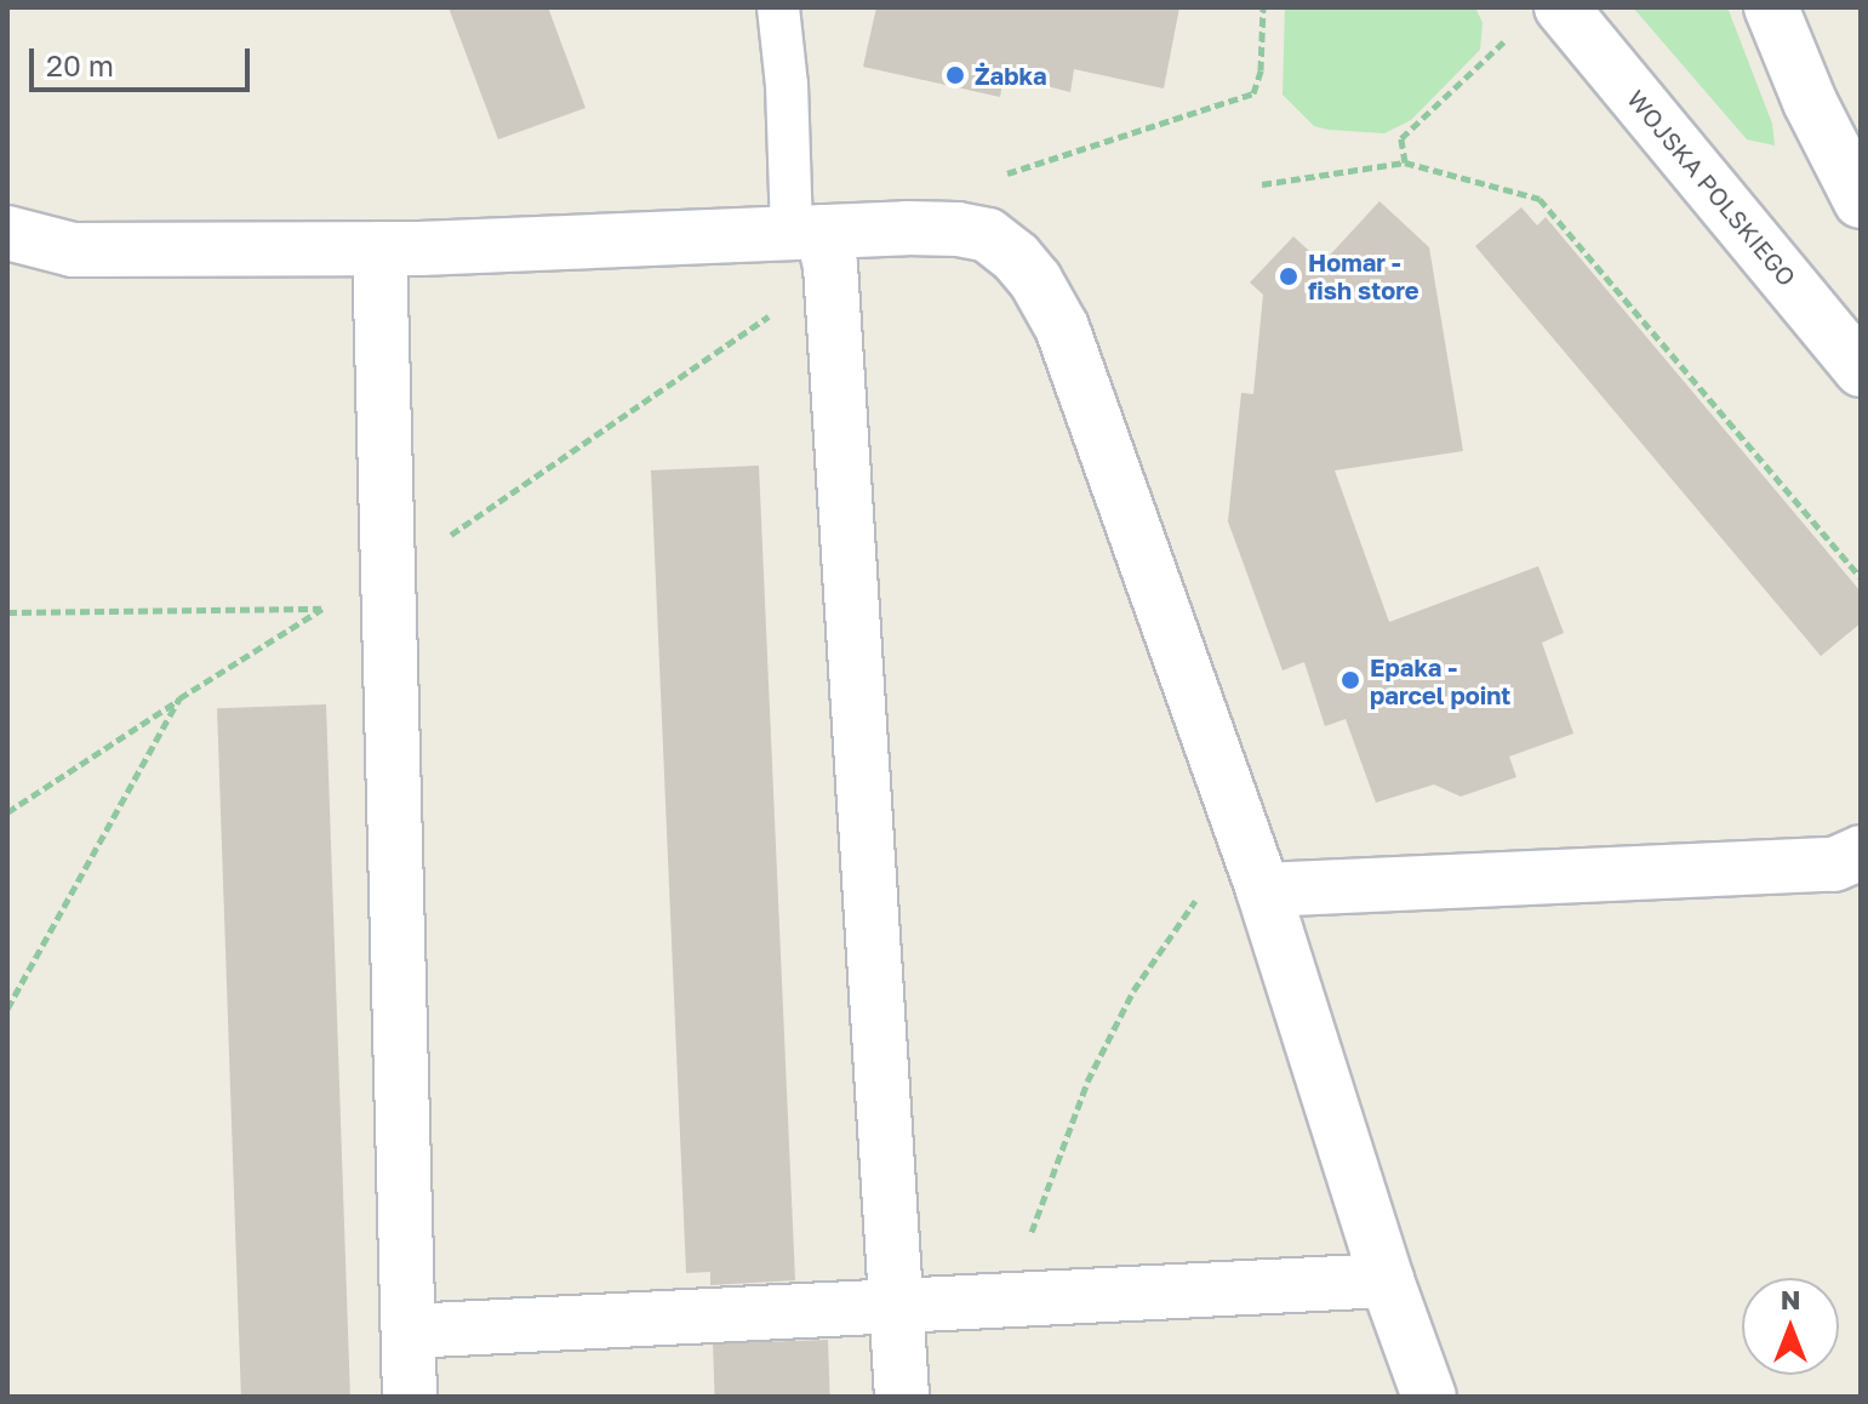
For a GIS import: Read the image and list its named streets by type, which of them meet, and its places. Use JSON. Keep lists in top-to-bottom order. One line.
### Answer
{"streets":{"street":["WOJSKA POLSKIEGO"]},"places":["Żabka","Homar - fish store","Epaka - parcel point"],"scale_bar":"20 m","north":"top"}
